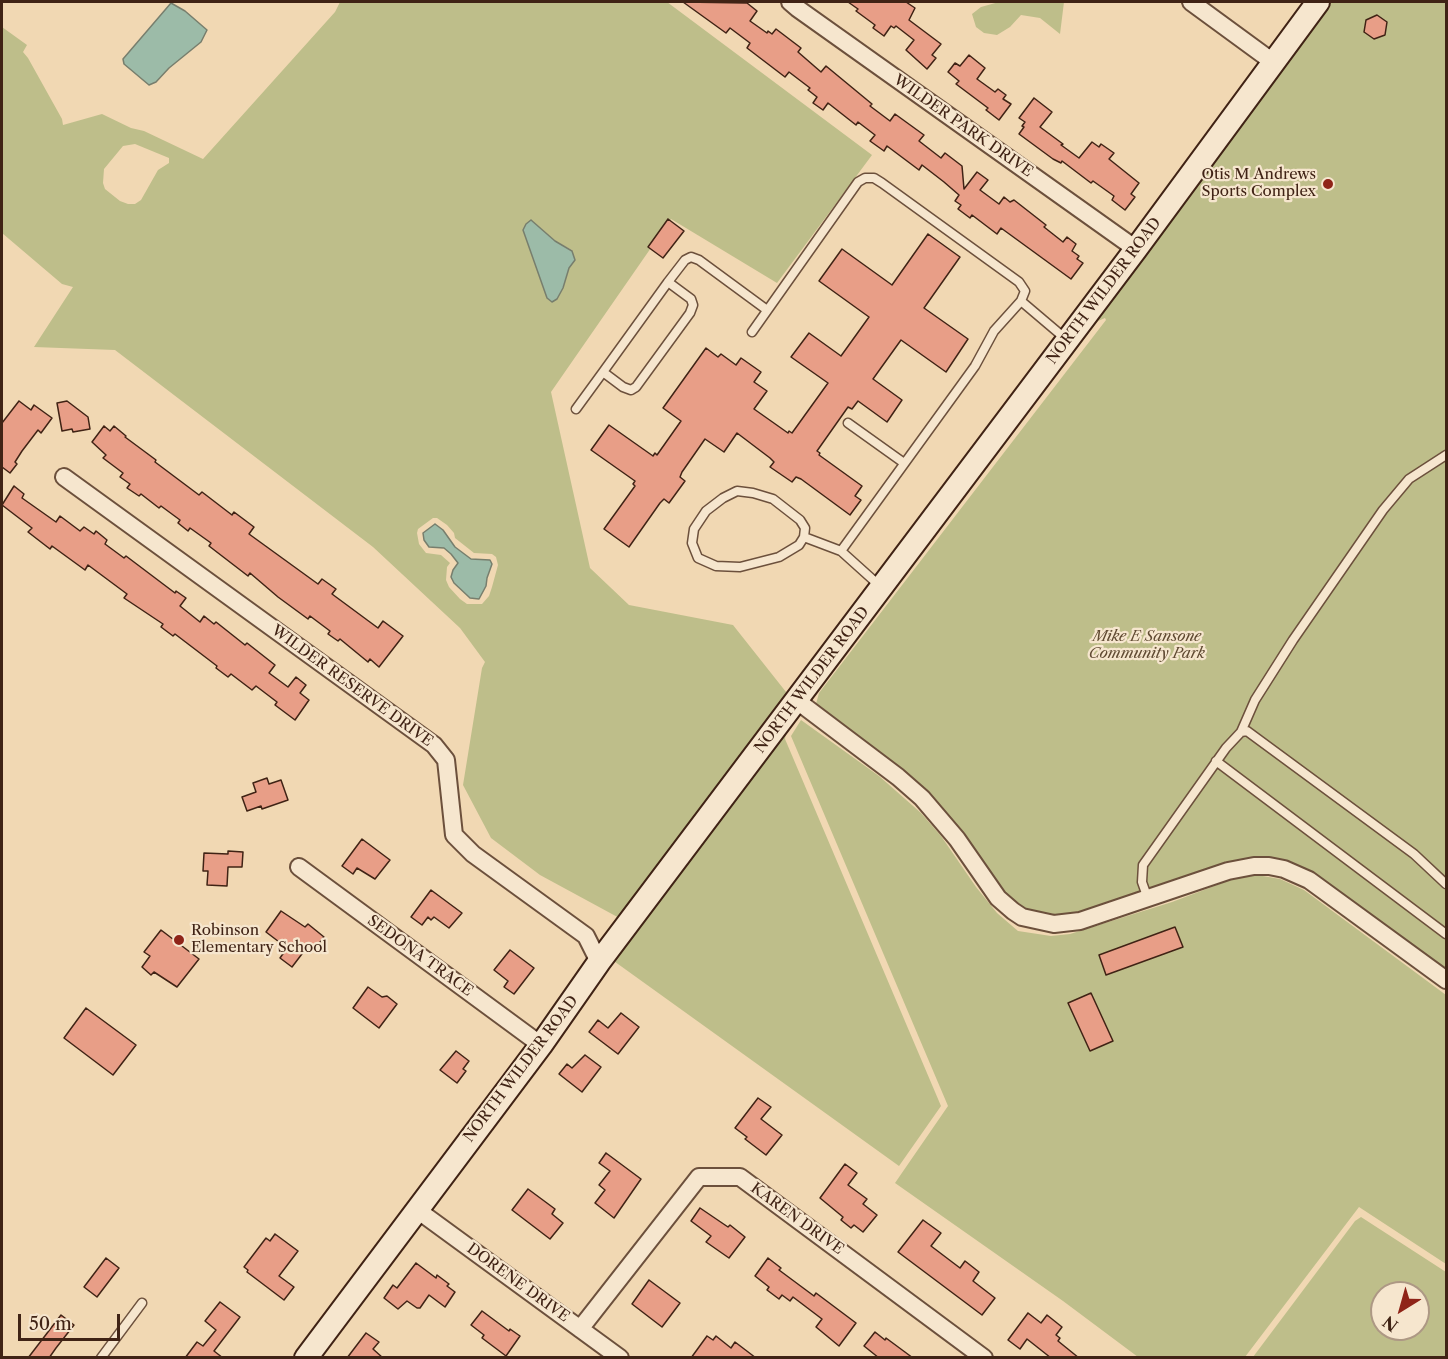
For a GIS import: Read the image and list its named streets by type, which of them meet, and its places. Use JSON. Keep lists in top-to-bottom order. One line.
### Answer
{"streets":{"street":["WILDER PARK DRIVE","NORTH WILDER ROAD","WILDER RESERVE DRIVE","SEDONA TRACE","KAREN DRIVE","DORENE DRIVE"]},"crossings":[["WILDER PARK DRIVE","NORTH WILDER ROAD"],["NORTH WILDER ROAD","WILDER RESERVE DRIVE"],["NORTH WILDER ROAD","SEDONA TRACE"],["NORTH WILDER ROAD","DORENE DRIVE"],["KAREN DRIVE","DORENE DRIVE"]],"parks":["Mike E Sansone Community Park"],"places":["Otis M Andrews Sports Complex","Robinson Elementary School"],"scale_bar":"50 m","north":"bottom left"}
